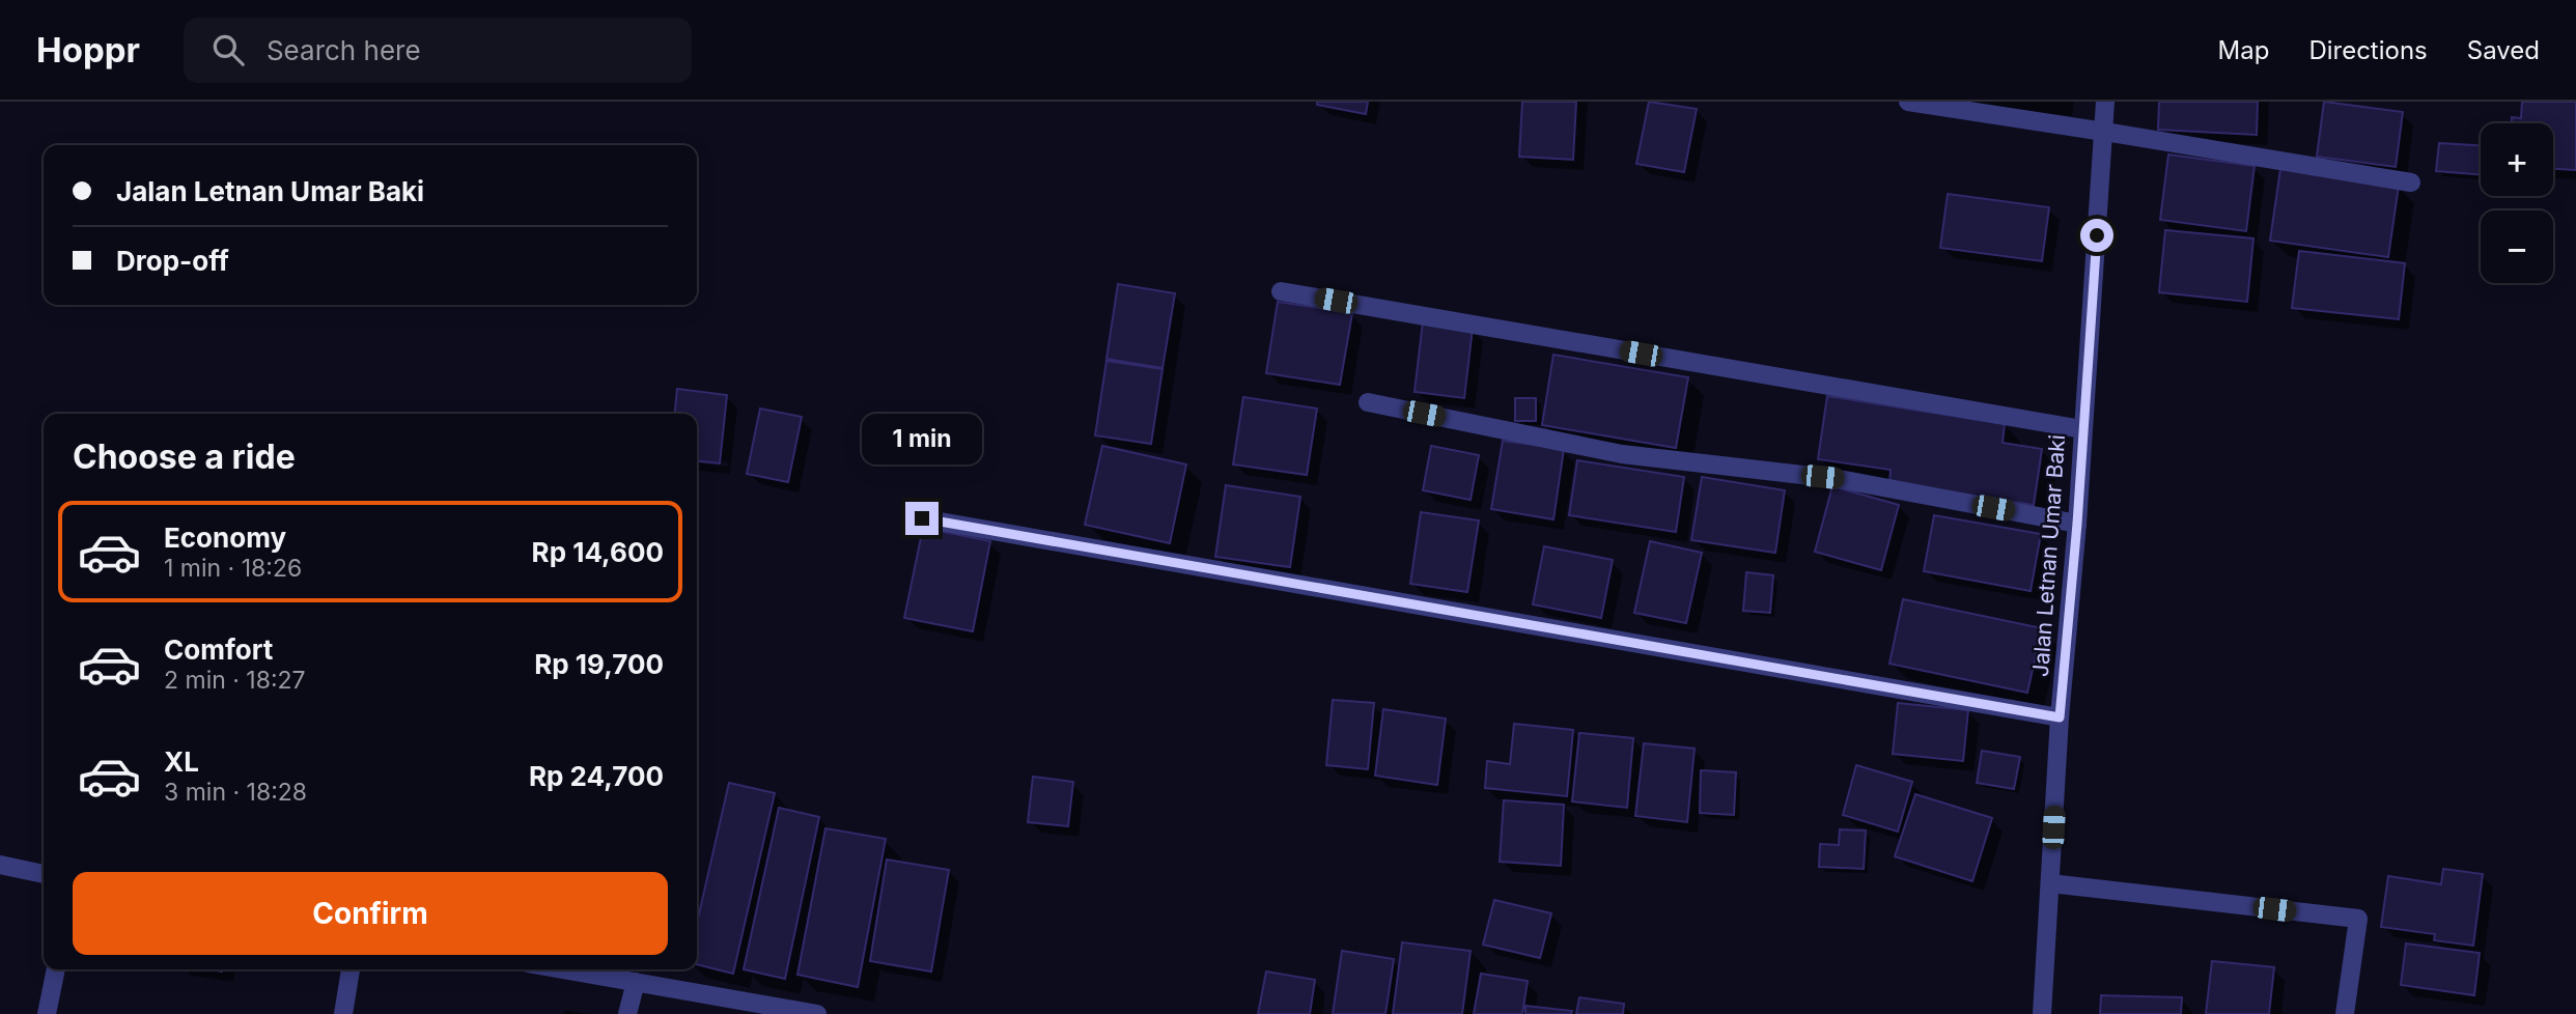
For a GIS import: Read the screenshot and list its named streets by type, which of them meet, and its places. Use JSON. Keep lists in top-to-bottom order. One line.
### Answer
{"streets":{"street":["Jalan Letnan Umar Baki"]},"page":{"header":"Hoppr","search":"Search here","nav":["Map","Directions","Saved"],"map_buttons":["+","−"],"banner":["Jalan Letnan Umar Baki","Drop-off"],"bubble":"1 min","heading":"Choose a ride","list":[{"name":"Economy","note":"1 min · 18:26","value":"Rp 14,600"},{"name":"Comfort","note":"2 min · 18:27","value":"Rp 19,700"},{"name":"XL","note":"3 min · 18:28","value":"Rp 24,700"}],"buttons":"Confirm"}}
